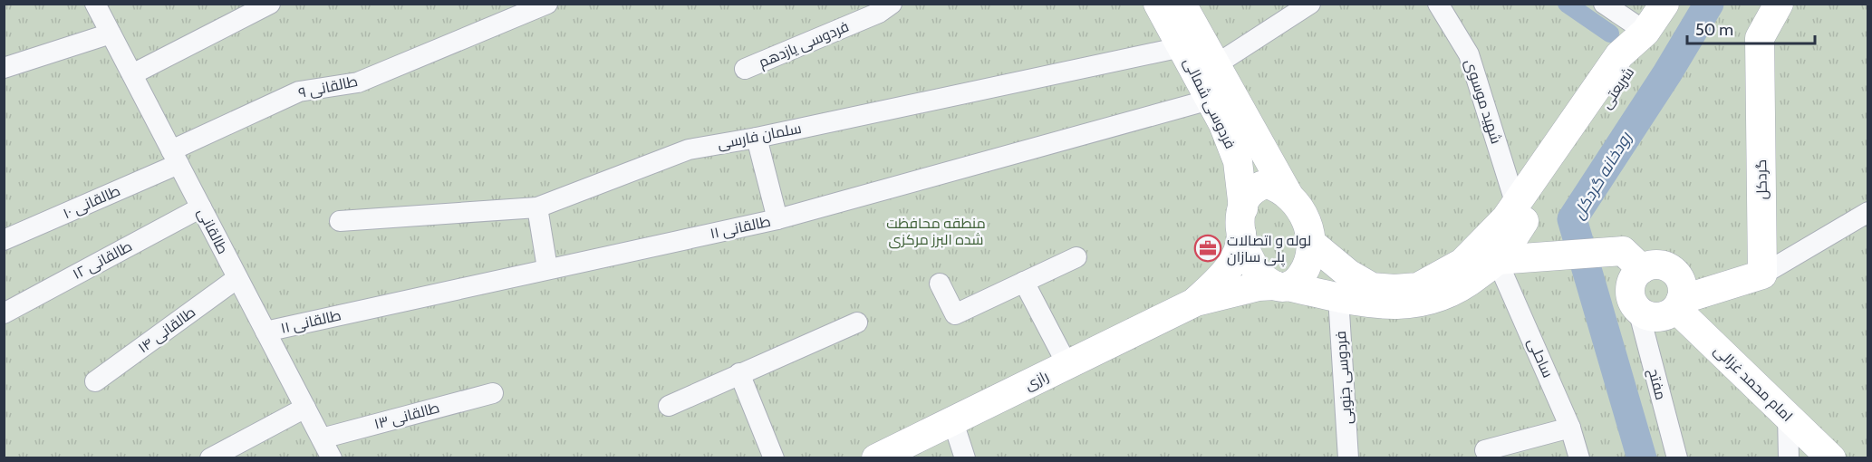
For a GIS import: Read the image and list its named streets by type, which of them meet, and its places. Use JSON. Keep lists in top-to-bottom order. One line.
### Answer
{"streets":{"street":["فردوسی یازدهم","طالقانی ۹","شریعتی","شهید موسوی","فردوسی شمالی","سلمان فارسی","گردکل","طالقانی ۱۰","طالقانی ۱۱","طالقانی","طالقانی ۱۲","طالقانی ۱۴","ساحلی","فردوسی جنوبی","رازی","امام محمد غزالی","مفتح","طالقانی ۱۳"]},"crossings":[["طالقانی ۹","طالقانی ۱۰"],["طالقانی ۹","طالقانی"],["شریعتی","شهید موسوی"],["شریعتی","فردوسی شمالی"],["شریعتی","ساحلی"],["شریعتی","فردوسی جنوبی"],["فردوسی شمالی","سلمان فارسی"],["فردوسی شمالی","طالقانی ۱۱"],["طالقانی ۱۰","طالقانی"],["طالقانی ۱۱","طالقانی"],["طالقانی","طالقانی ۱۲"],["طالقانی","طالقانی ۱۴"],["طالقانی","طالقانی ۱۳"],["امام محمد غزالی","مفتح"]],"water":["رودخانه گردکل"],"parks":["منطقه محافظت شده البرز مرکزی"],"places":{"office":["لوله و اتصالات پلی سازان"]},"scale_bar":"50 m"}
